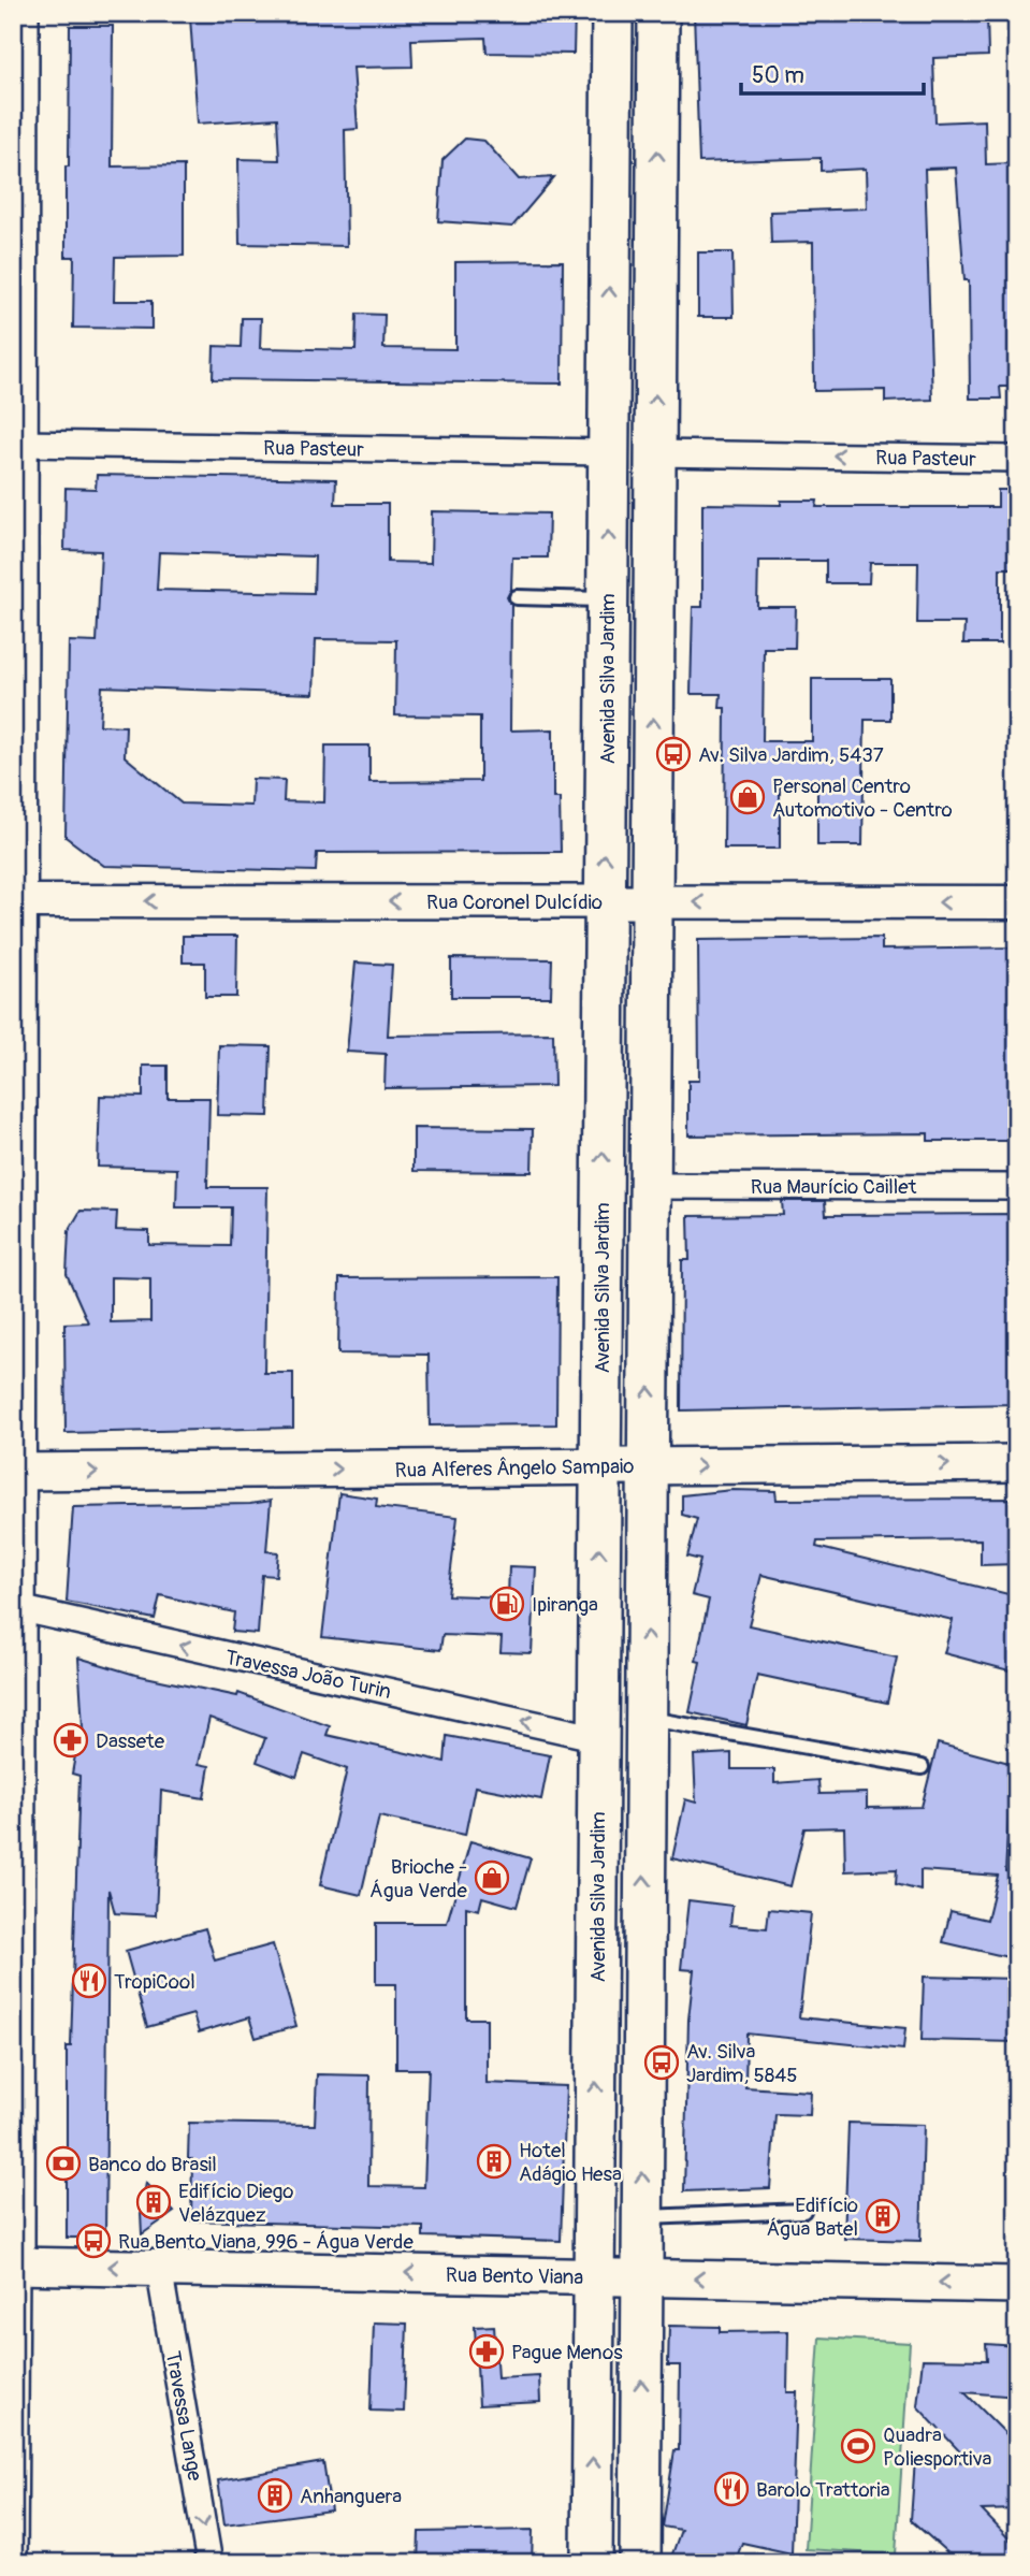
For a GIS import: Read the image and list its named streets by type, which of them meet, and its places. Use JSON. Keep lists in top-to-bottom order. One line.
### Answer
{"streets":{"main road":["Avenida Silva Jardim","Rua Alferes Ângelo Sampaio","Rua Bento Viana"],"street":["Rua Pasteur","Rua Coronel Dulcídio","Rua Maurício Caillet","Travessa João Turin","Travessa Lange"]},"crossings":[["Rua Pasteur","Avenida Silva Jardim"],["Avenida Silva Jardim","Rua Coronel Dulcídio"],["Avenida Silva Jardim","Rua Alferes Ângelo Sampaio"],["Avenida Silva Jardim","Travessa João Turin"],["Avenida Silva Jardim","Rua Bento Viana"],["Rua Bento Viana","Travessa Lange"]],"one_way":["Rua Pasteur","Rua Coronel Dulcídio","Rua Alferes Ângelo Sampaio","Travessa João Turin","Rua Bento Viana"],"places":{"bus stop":["Av. Silva Jardim, 5437","Av. Silva Jardim, 5845","Rua Bento Viana, 996 - Água Verde"],"shop":["Personal Centro Automotivo - Centro","Brioche - Água Verde"],"fuel station":["Ipiranga"],"pharmacy":["Dassete","Pague Menos"],"restaurant":["TropiCool","Barolo Trattoria"],"building":["Hotel Adágio Hesa","Edifício Diego Velázquez","Edifício Água Batel","Anhanguera"],"bank":["Banco do Brasil"],"sports":["Quadra Poliesportiva"]},"scale_bar":"50 m"}
